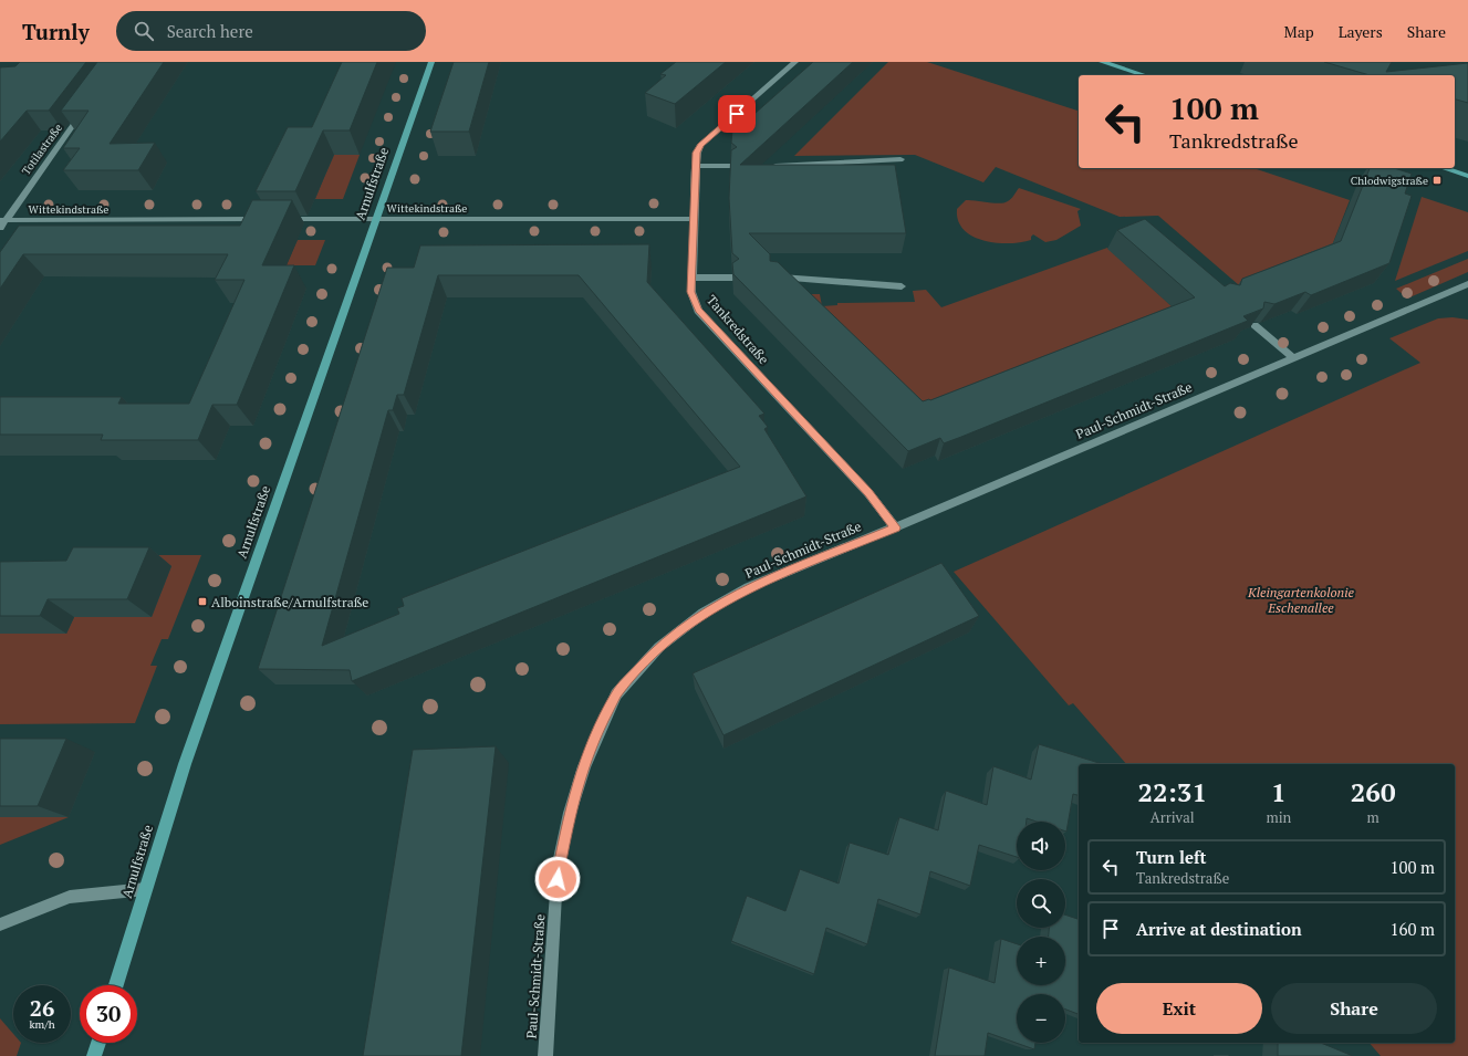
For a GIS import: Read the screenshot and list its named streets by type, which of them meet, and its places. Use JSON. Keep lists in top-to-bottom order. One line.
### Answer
{"streets":{"main road":["Arnulfstraße"],"street":["Totilastraße","Wittekindstraße","Tankredstraße","Paul-Schmidt-Straße"]},"crossings":[["Totilastraße","Wittekindstraße"],["Arnulfstraße","Wittekindstraße"],["Wittekindstraße","Tankredstraße"],["Tankredstraße","Paul-Schmidt-Straße"]],"parks":["Kleingartenkolonie Eschenallee"],"places":{"transit":["Chlodwigstraße","Alboinstraße/Arnulfstraße"]},"page":{"header":"Turnly","search":"Search here","nav":["Map","Layers","Share"],"turn":["100 m","Tankredstraße"],"eta":["22:31","Arrival","1","min","260","m"],"map_buttons":["+","−"],"list":[{"name":"Turn left","note":"Tankredstraße","value":"100 m"},{"name":"Arrive at destination","value":"160 m"}],"buttons":["Exit","Share"],"speed":"26 km/h","limit":"30"}}
